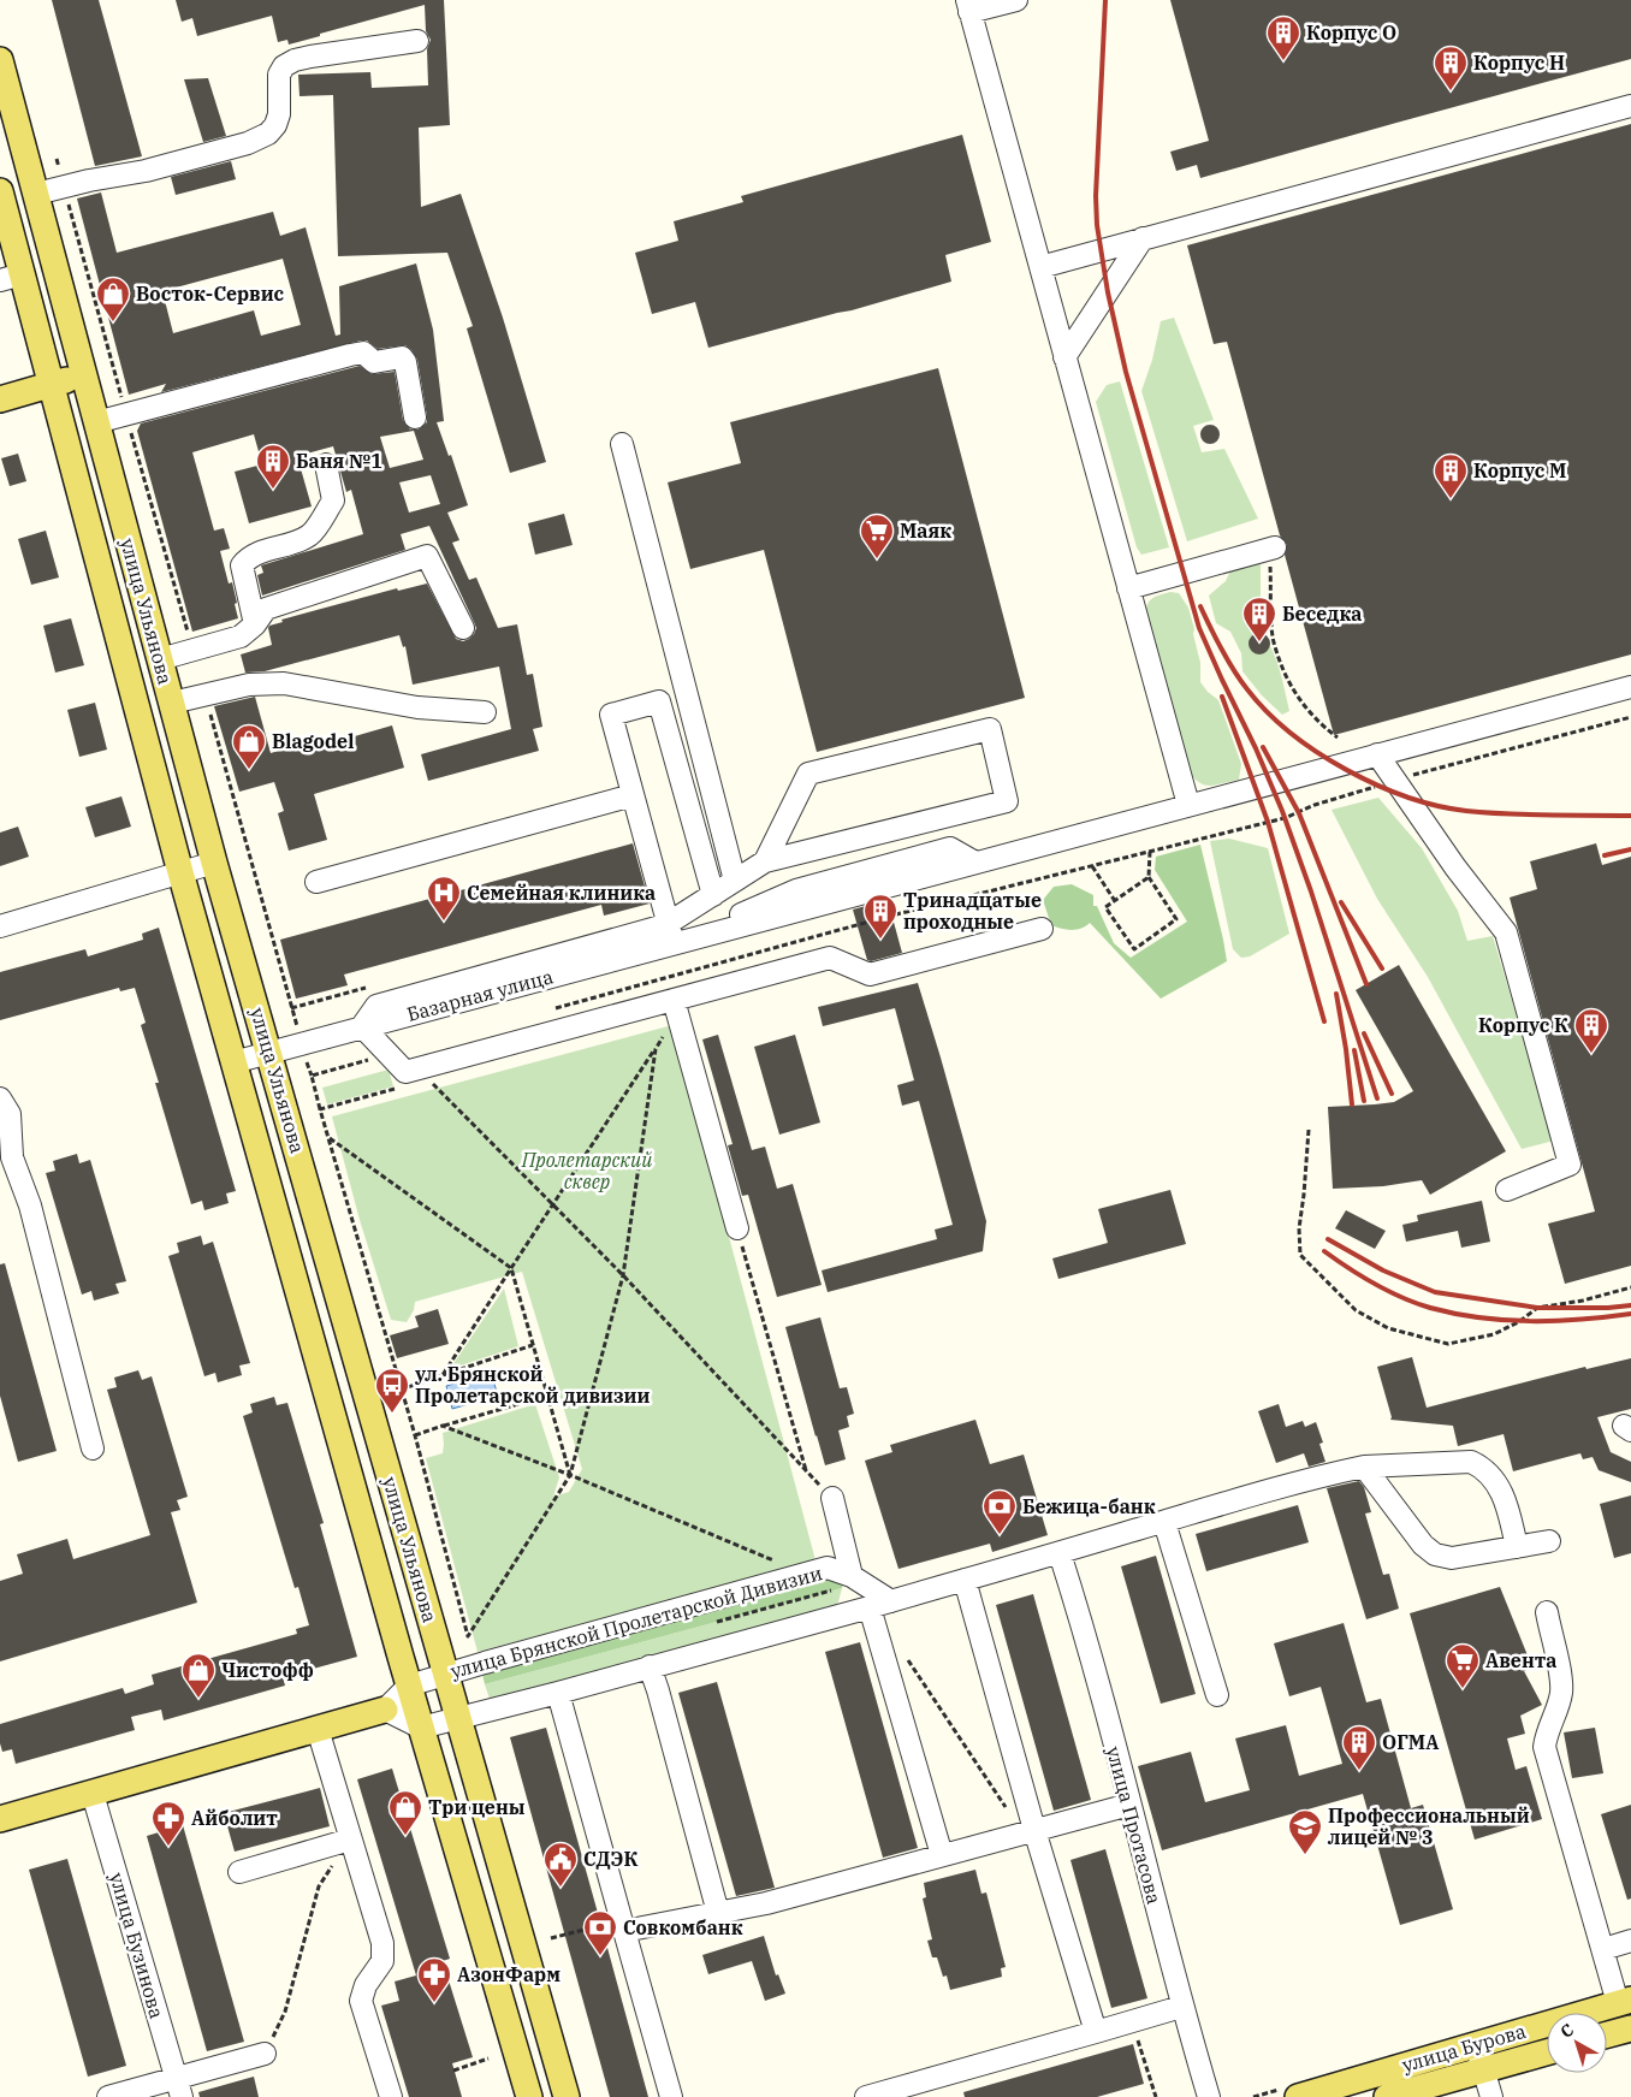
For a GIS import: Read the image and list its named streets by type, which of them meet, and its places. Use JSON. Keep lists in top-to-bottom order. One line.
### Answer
{"streets":{"main road":["улица Ульянова","улица Брянской Пролетарской Дивизии","улица Бурова"],"street":["Базарная улица","улица Протасова","улица Бузинова"]},"crossings":[["улица Ульянова","Базарная улица"],["улица Ульянова","улица Брянской Пролетарской Дивизии"],["улица Брянской Пролетарской Дивизии","улица Бузинова"]],"parks":["Пролетарский сквер"],"places":{"building":["Корпус О","Корпус Н","Баня №1","Корпус М","Беседка","Тринадцатые проходные","Корпус К","ОГМА"],"shop":["Восток-Сервис","Blagodel","Чистофф","Три цены"],"supermarket":["Маяк","Авента"],"hospital":["Семейная клиника"],"bus stop":["ул. Брянской Пролетарской дивизии"],"bank":["Бежица-банк","Совкомбанк"],"pharmacy":["Айболит","АзонФарм"],"school or university":["Профессиональный лицей № 3"],"public building":["СДЭК"]},"north":"top left"}
